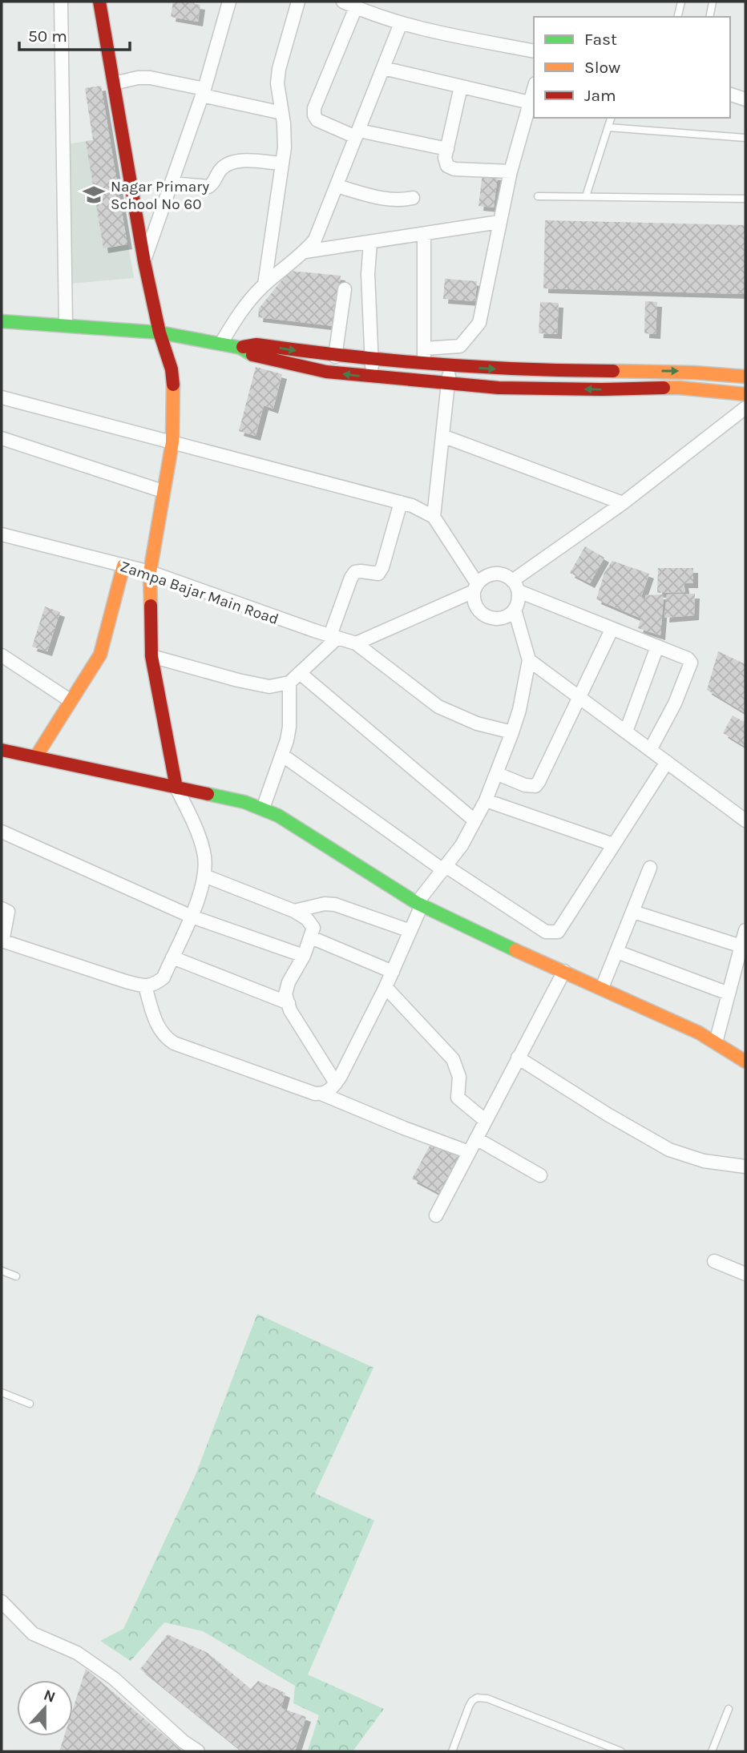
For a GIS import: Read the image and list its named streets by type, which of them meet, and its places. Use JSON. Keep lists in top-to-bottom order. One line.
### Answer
{"streets":{"street":["Zampa Bajar Main Road"]},"places":{"school or university":["Nagar Primary School No 60"]},"legend":["Fast","Slow","Jam"],"scale_bar":"50 m","north":"top"}
